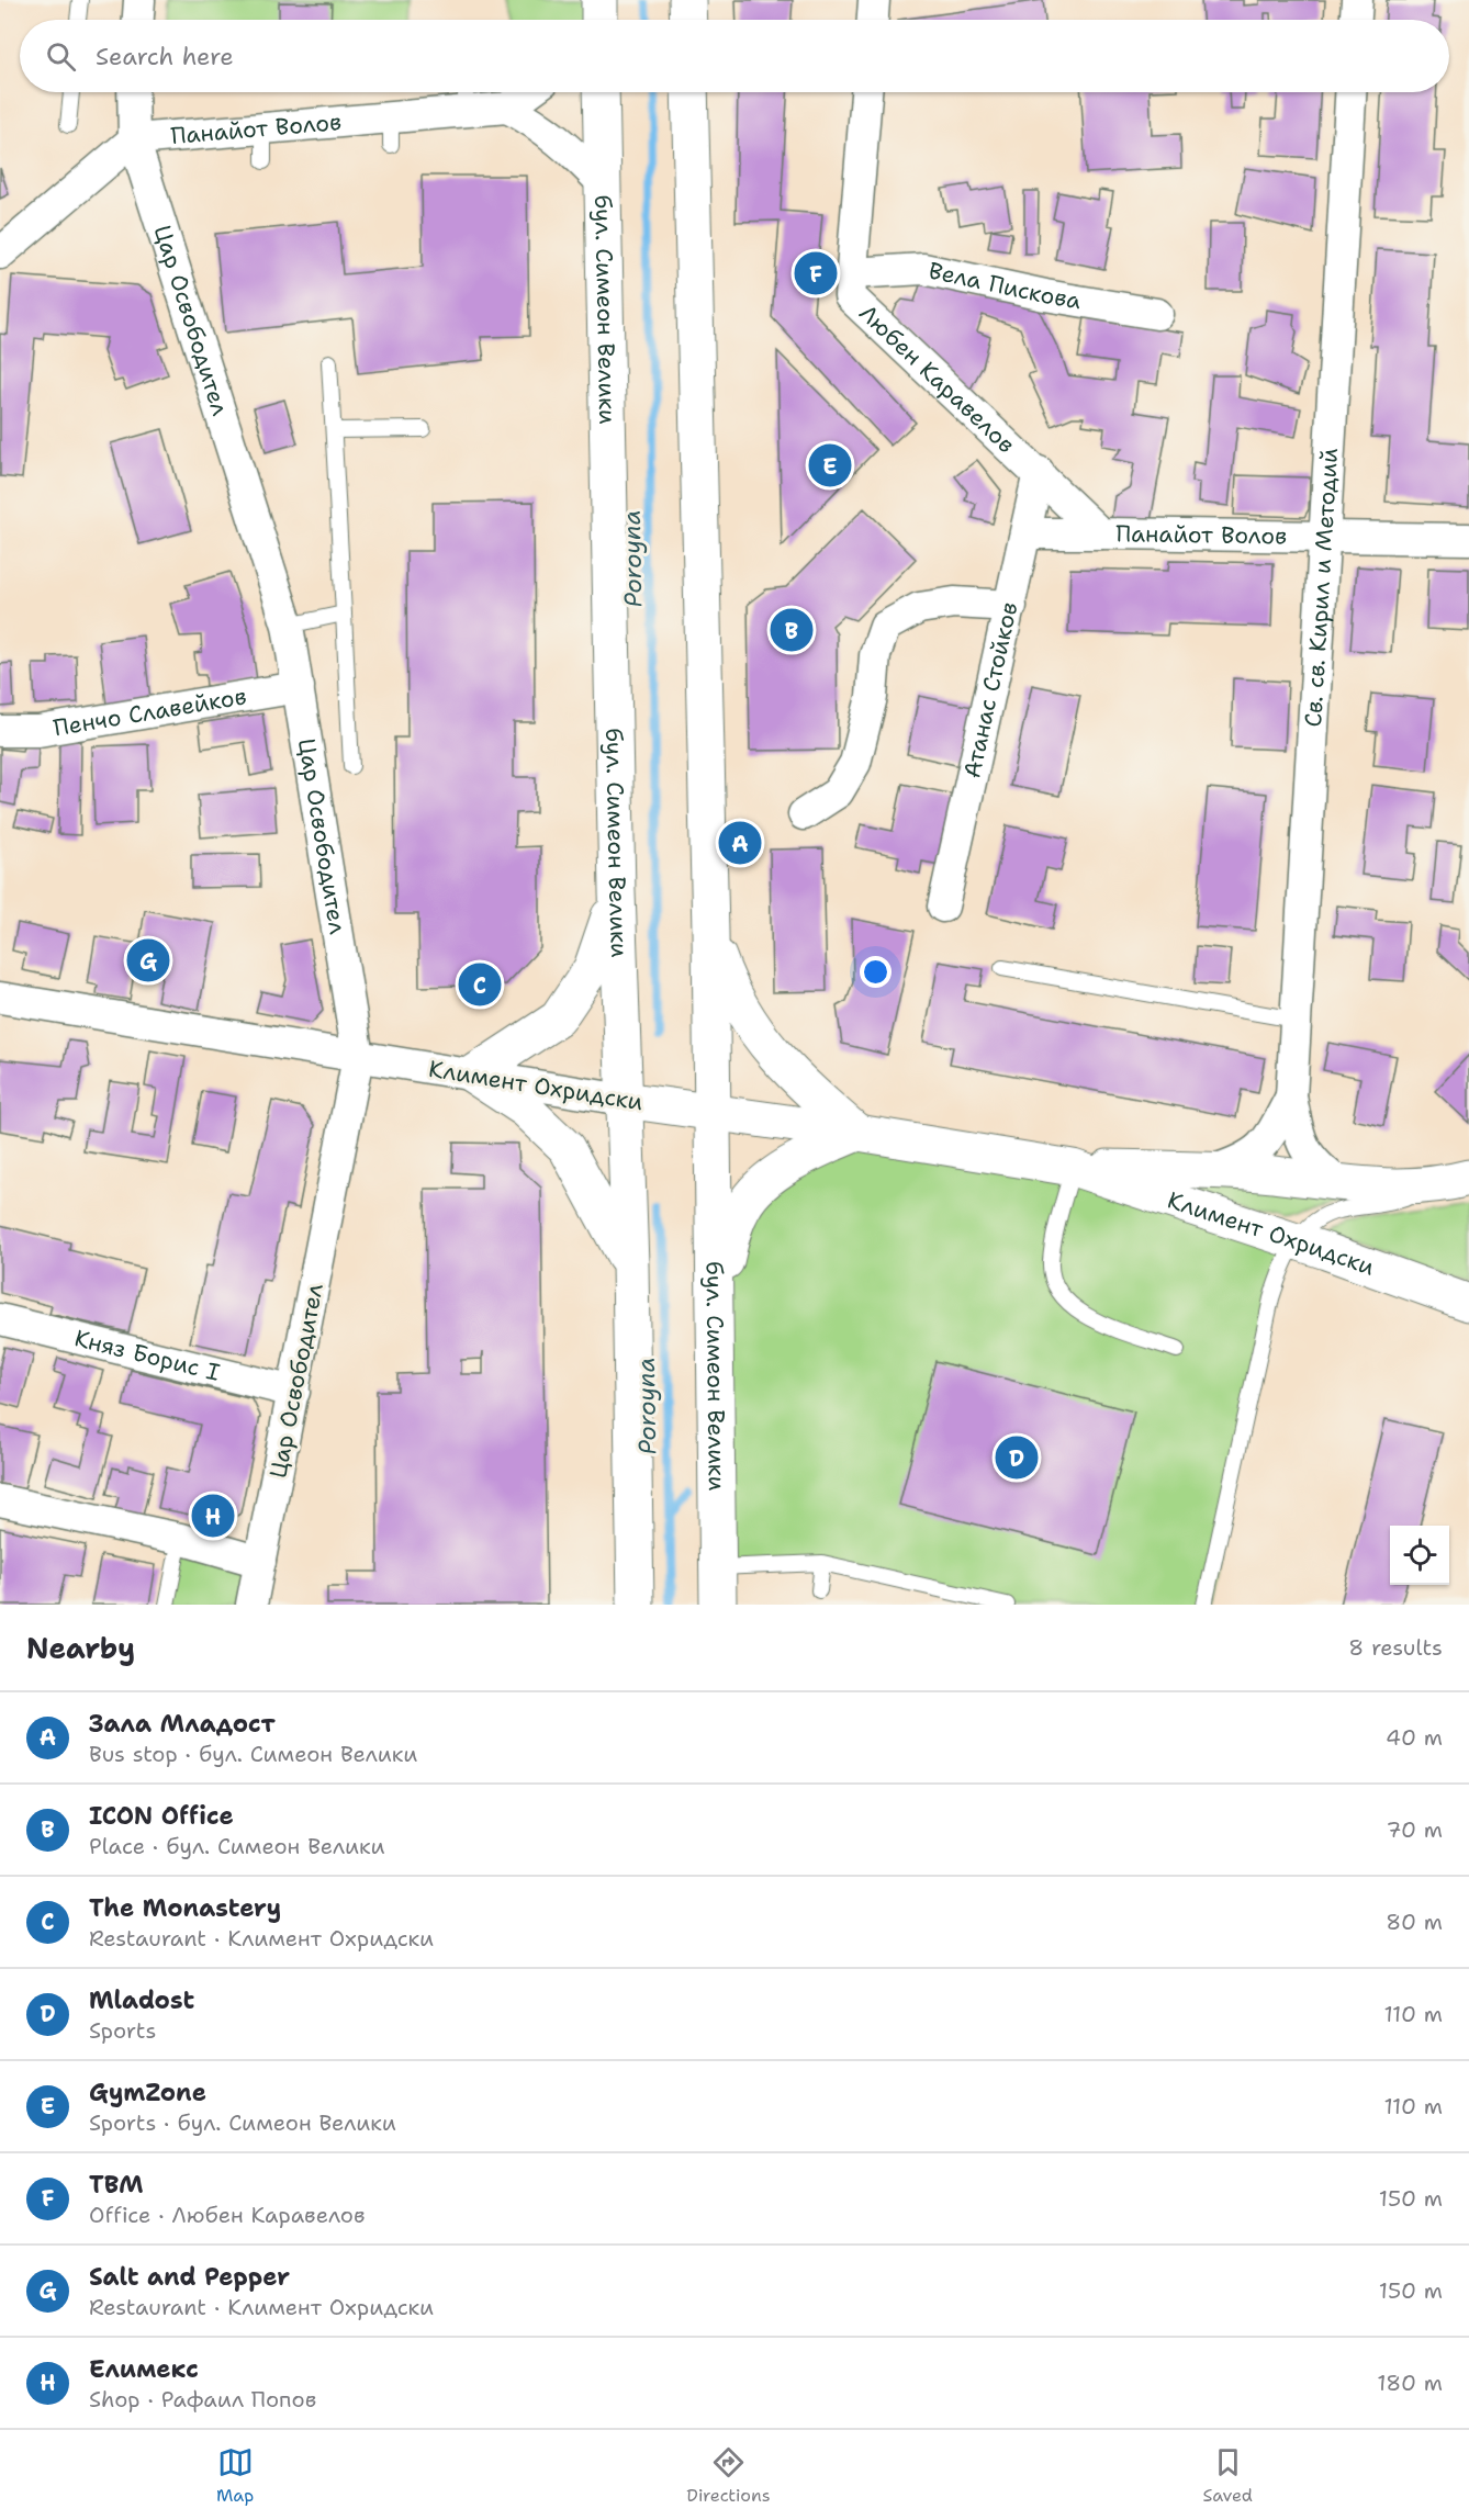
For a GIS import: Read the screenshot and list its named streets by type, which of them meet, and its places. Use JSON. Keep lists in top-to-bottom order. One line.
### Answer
{"streets":{"main road":["бул. Симеон Велики","Климент Охридски"],"street":["Панайот Волов","Вела Пискова","Цар Освободител","Любен Каравелов","Св. св. Кирил и Методий","Атанас Стойков","Пенчо Славейков","Княз Борис I"]},"crossings":[["Панайот Волов","Цар Освободител"],["Панайот Волов","Любен Каравелов"],["Панайот Волов","Св. св. Кирил и Методий"],["Панайот Волов","Атанас Стойков"],["Вела Пискова","Любен Каравелов"],["бул. Симеон Велики","Климент Охридски"],["Цар Освободител","Пенчо Славейков"],["Цар Освободител","Климент Охридски"],["Цар Освободител","Княз Борис I"],["Любен Каравелов","Атанас Стойков"]],"water":["Poroyna"],"page":{"search":"Search here","pins":["F","E","B","A","G","C","D","H"],"heading":["Nearby","8 results"],"list":[{"mark":"A","name":"Зала Младост","note":"Bus stop · бул. Симеон Велики","value":"40 m"},{"mark":"B","name":"ICON Office","note":"Place · бул. Симеон Велики","value":"70 m"},{"mark":"C","name":"The Monastery","note":"Restaurant · Климент Охридски","value":"80 m"},{"mark":"D","name":"Mladost","note":"Sports","value":"110 m"},{"mark":"E","name":"GymZone","note":"Sports · бул. Симеон Велики","value":"110 m"},{"mark":"F","name":"ТВМ","note":"Office · Любен Каравелов","value":"150 m"},{"mark":"G","name":"Salt and Pepper","note":"Restaurant · Климент Охридски","value":"150 m"},{"mark":"H","name":"Елимекс","note":"Shop · Рафаил Попов","value":"180 m"}],"nav":["Map","Directions","Saved"]}}
